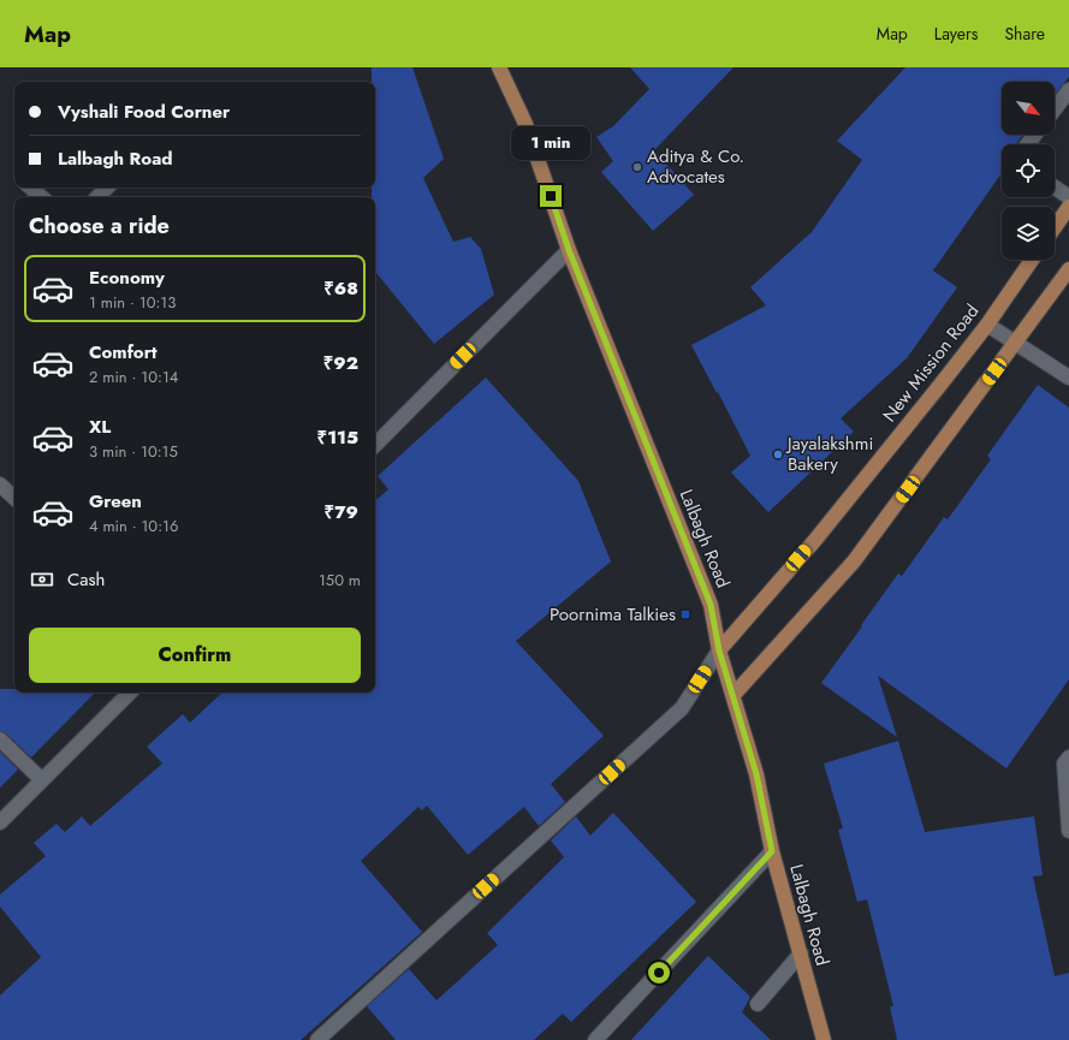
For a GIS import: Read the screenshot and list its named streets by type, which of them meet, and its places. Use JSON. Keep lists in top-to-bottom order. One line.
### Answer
{"streets":{"main road":["New Mission Road","Lalbagh Road"]},"crossings":[["New Mission Road","Lalbagh Road"]],"places":{"other":["Aditya & Co. Advocates","Jayalakshmi Bakery"],"transit":["Poornima Talkies"]},"north":"bottom right","page":{"header":"Map","nav":["Map","Layers","Share"],"banner":["Vyshali Food Corner","Lalbagh Road"],"bubble":"1 min","heading":"Choose a ride","list":[{"name":"Economy","note":"1 min · 10:13","value":"₹68"},{"name":"Comfort","note":"2 min · 10:14","value":"₹92"},{"name":"XL","note":"3 min · 10:15","value":"₹115"},{"name":"Green","note":"4 min · 10:16","value":"₹79"}],"pay":["Cash","150 m"],"buttons":"Confirm"}}
